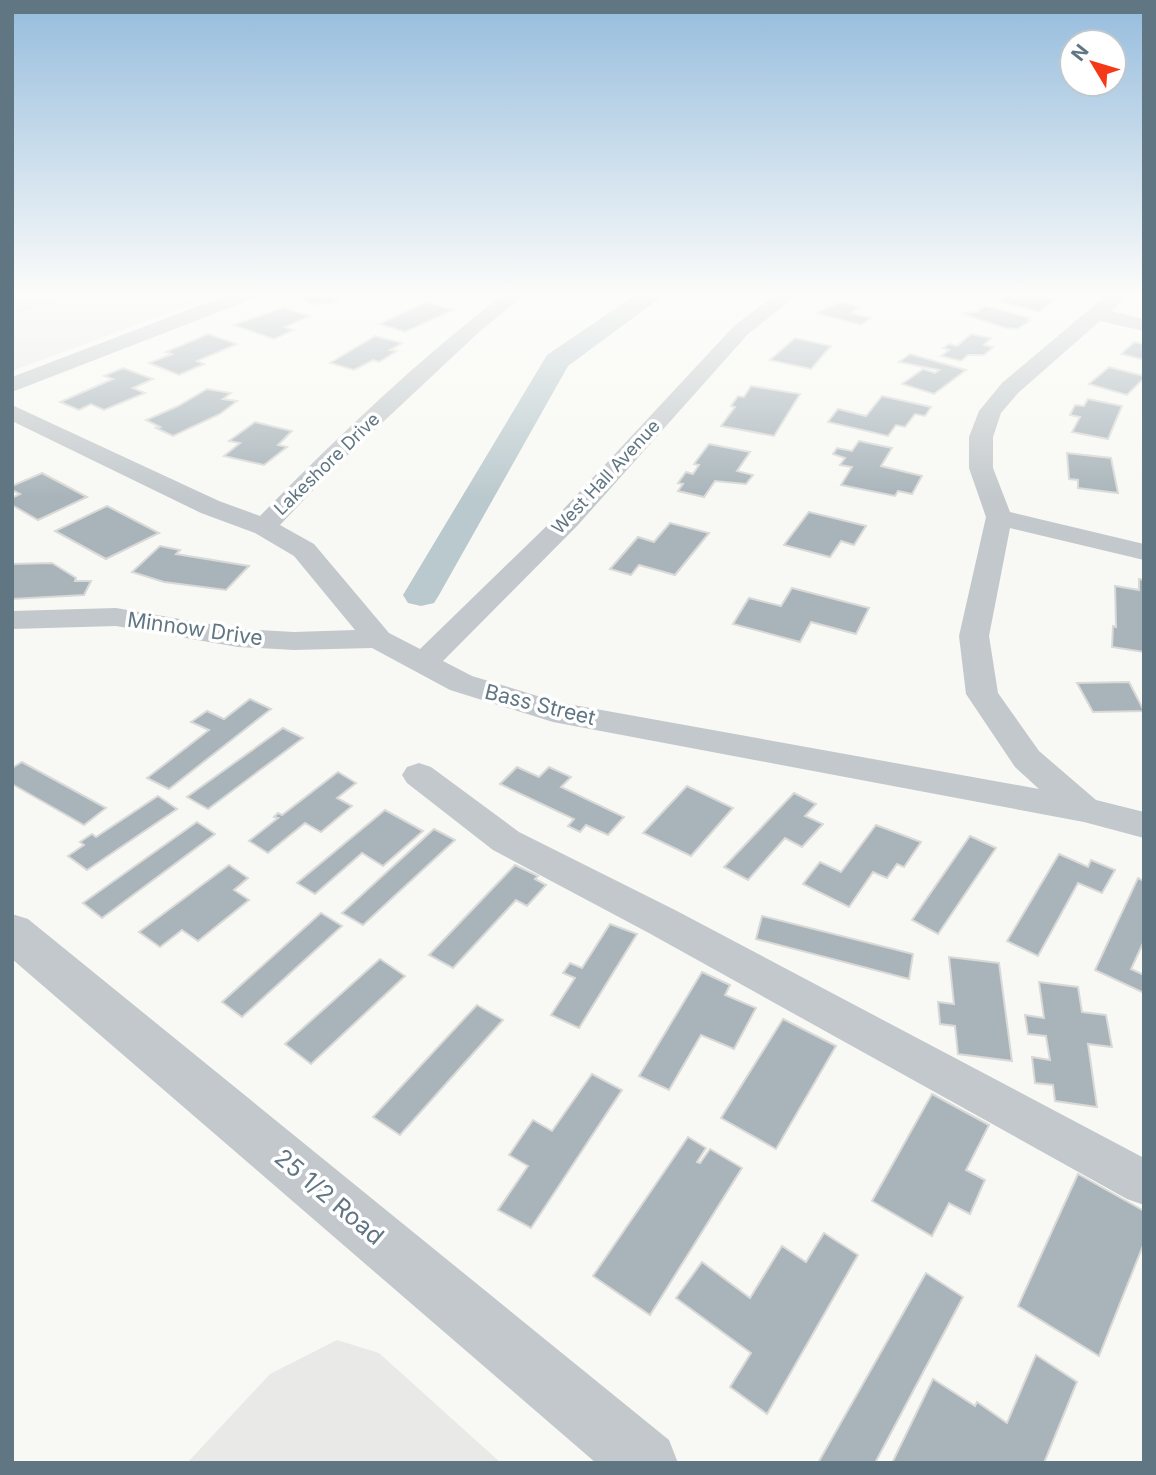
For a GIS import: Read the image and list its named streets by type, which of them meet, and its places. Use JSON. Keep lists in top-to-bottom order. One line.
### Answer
{"streets":{"street":["Lakeshore Drive","West Hall Avenue","Minnow Drive","Bass Street","25 1/2 Road"]},"crossings":[["Lakeshore Drive","Bass Street"],["West Hall Avenue","Bass Street"],["Minnow Drive","Bass Street"]],"north":"top left"}
